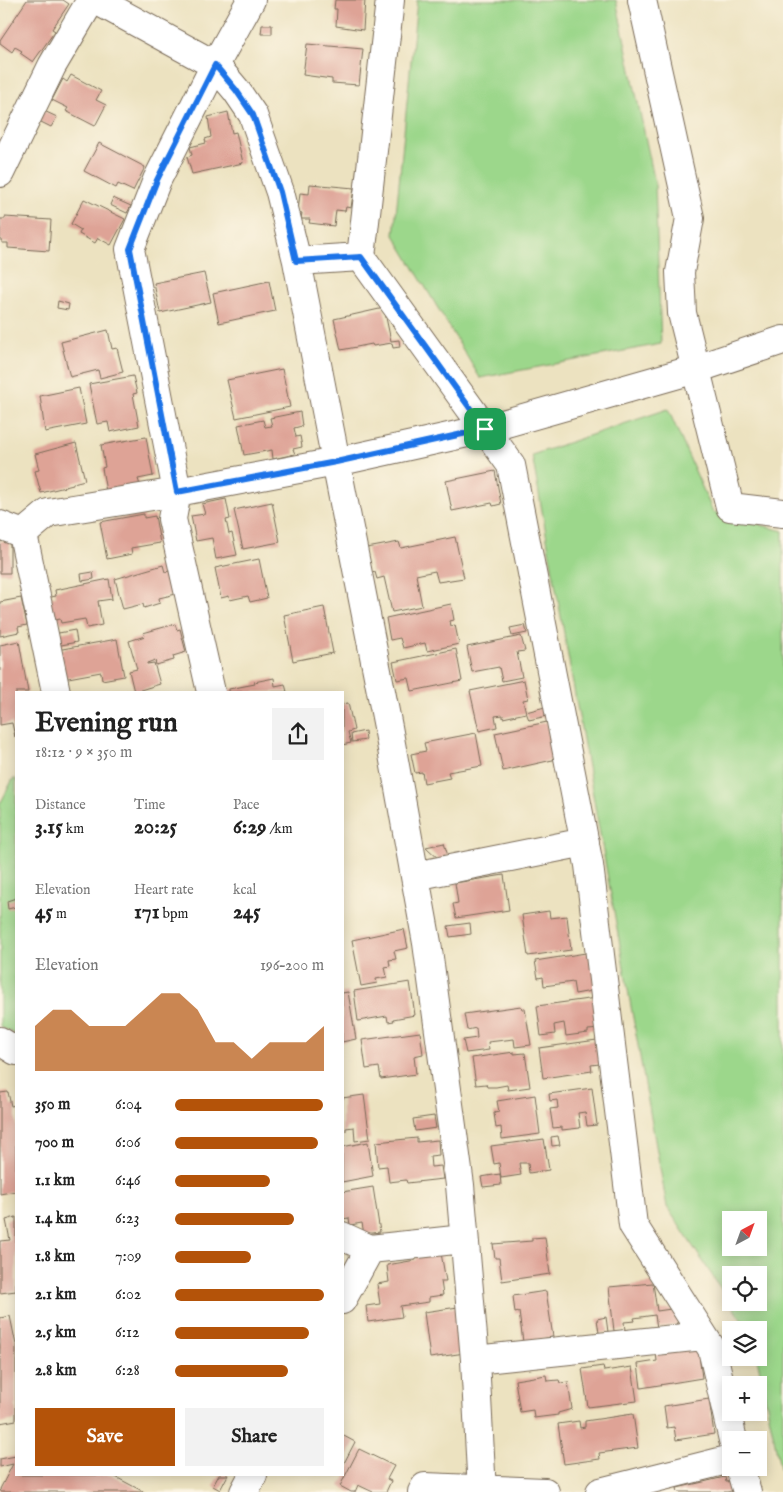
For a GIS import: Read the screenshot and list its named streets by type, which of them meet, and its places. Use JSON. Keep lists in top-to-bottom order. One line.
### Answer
{"north":"top right","page":{"heading":["Evening run","18:12 · 9 × 350 m"],"stats":[["Distance","3.15 km"],["Time","20:25"],["Pace","6:29 /km"],["Elevation","45 m"],["Heart rate","171 bpm"],["kcal","245"]],"chart":["Elevation","196–200 m"],"list":[{"name":"350 m","note":"6:04"},{"name":"700 m","note":"6:06"},{"name":"1.1 km","note":"6:46"},{"name":"1.4 km","note":"6:23"},{"name":"1.8 km","note":"7:09"},{"name":"2.1 km","note":"6:02"},{"name":"2.5 km","note":"6:12"},{"name":"2.8 km","note":"6:28"}],"map_buttons":["+","−"],"buttons":["Save","Share"]}}
